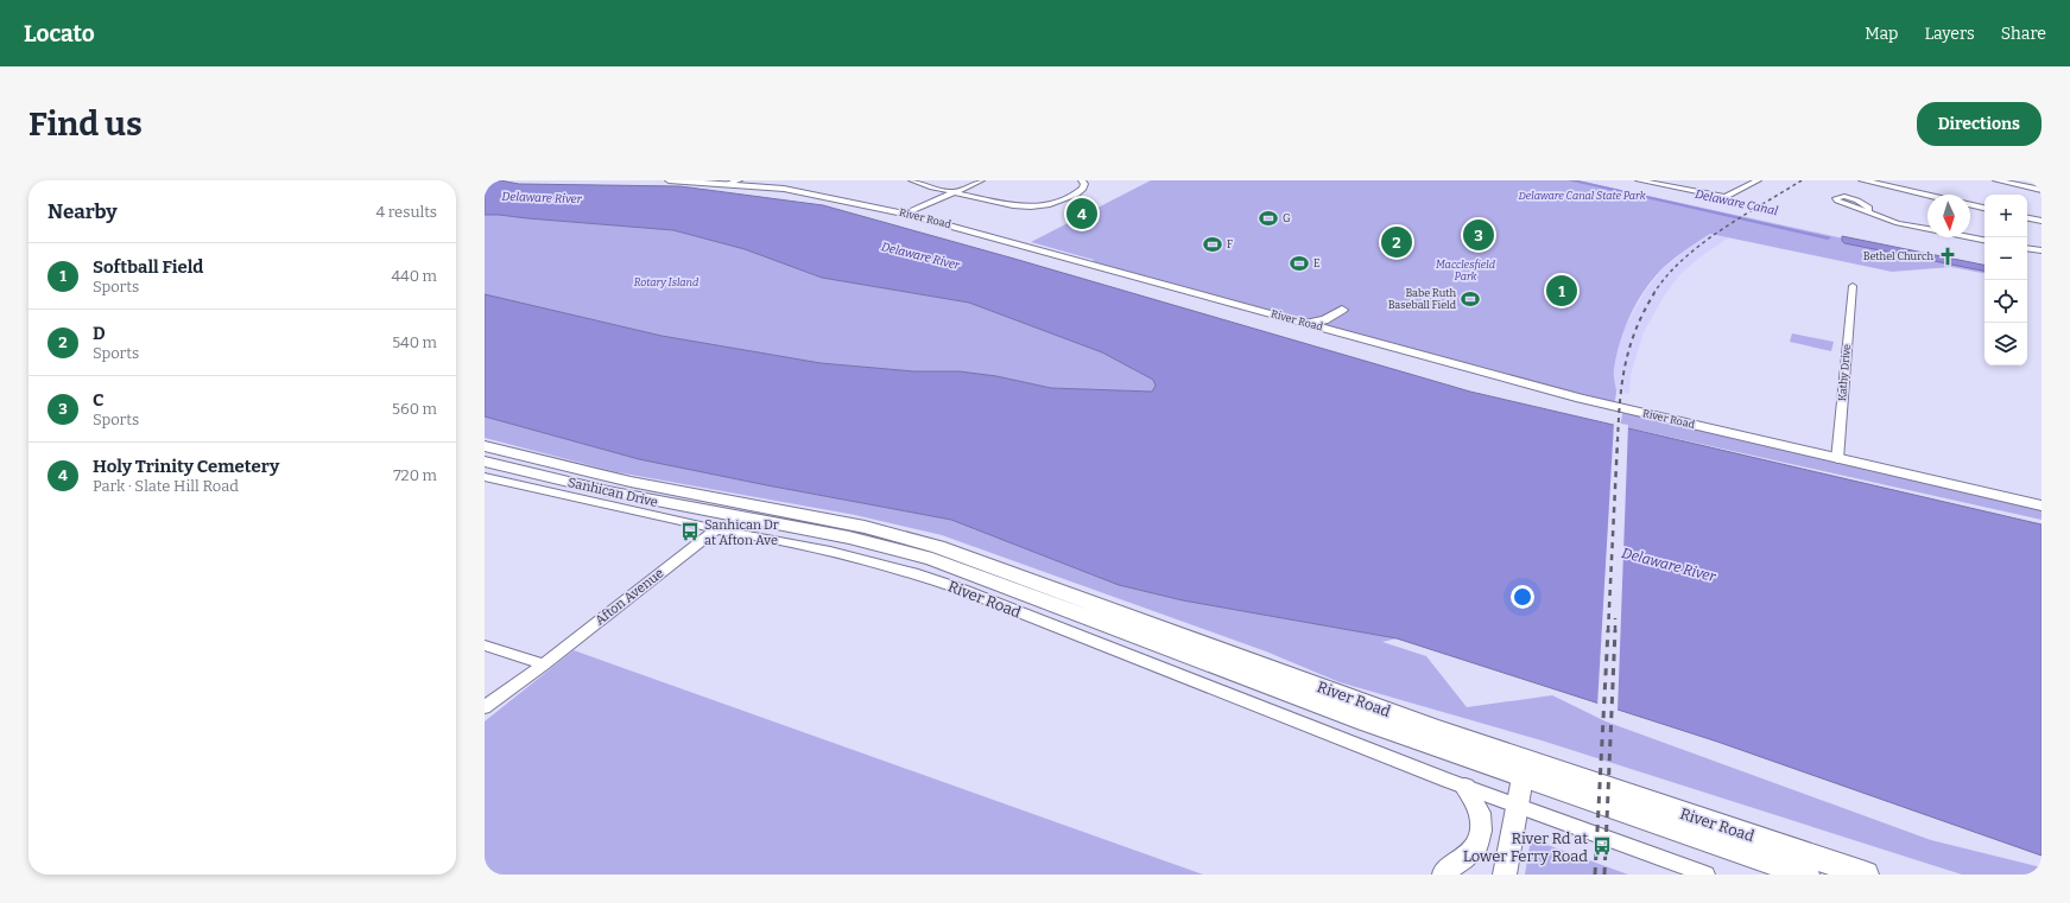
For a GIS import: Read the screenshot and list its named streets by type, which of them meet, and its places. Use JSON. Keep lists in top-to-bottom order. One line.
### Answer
{"streets":{"highway":["River Road"],"street":["Kathy Drive","Sanhican Drive","Afton Avenue"]},"crossings":[["River Road","Kathy Drive"],["River Road","Sanhican Drive"],["Sanhican Drive","Afton Avenue"]],"water":["Delaware River","Delaware Canal"],"parks":["Delaware Canal State Park","Macclesfield Park","Rotary Island"],"places":{"sports":["G","F","E","Babe Ruth Baseball Field"],"church":["Bethel Church"],"bus stop":["Sanhican Dr at Afton Ave","River Rd at Lower Ferry Road"]},"north":"bottom","page":{"header":"Locato","nav":["Map","Layers","Share"],"buttons":"Directions","title":"Find us","heading":["Nearby","4 results"],"map_buttons":["+","−"],"pins":["4","3","2","1"],"list":[{"mark":"1","name":"Softball Field","note":"Sports","value":"440 m"},{"mark":"2","name":"D","note":"Sports","value":"540 m"},{"mark":"3","name":"C","note":"Sports","value":"560 m"},{"mark":"4","name":"Holy Trinity Cemetery","note":"Park · Slate Hill Road","value":"720 m"}]}}
